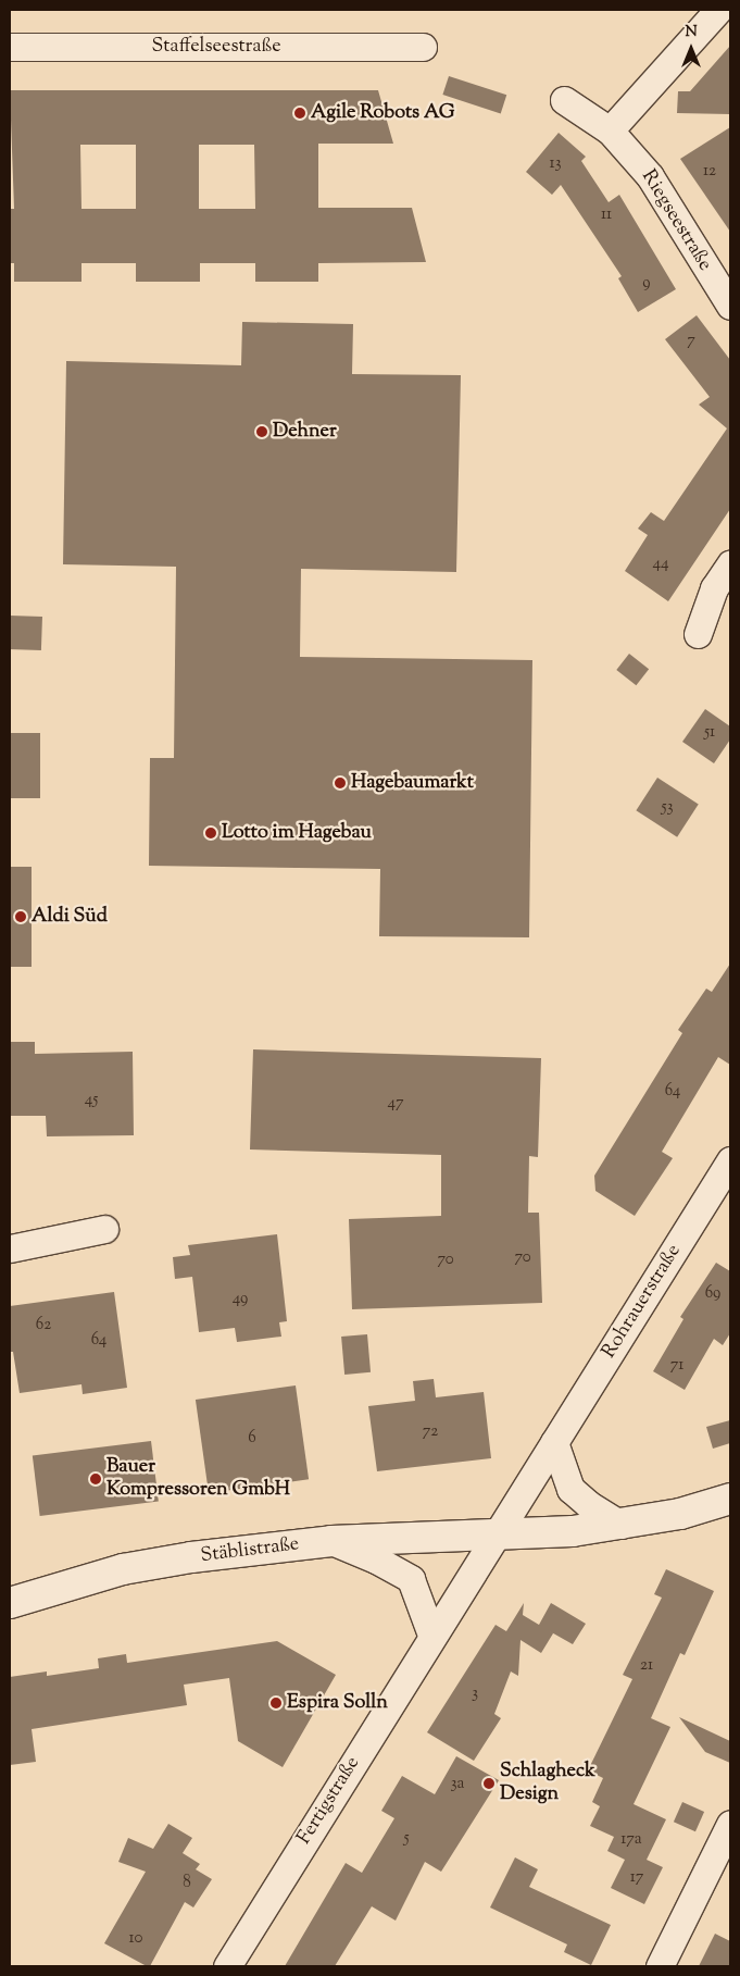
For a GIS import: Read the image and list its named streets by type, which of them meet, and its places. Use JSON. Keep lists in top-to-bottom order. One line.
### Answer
{"streets":{"main road":["Stäblistraße"],"street":["Staffelseestraße","Riegseestraße","Rohrauerstraße","Fertigstraße"]},"crossings":[["Rohrauerstraße","Stäblistraße"],["Rohrauerstraße","Fertigstraße"],["Stäblistraße","Fertigstraße"]],"places":["Agile Robots AG","Dehner","Hagebaumarkt","Lotto im Hagebau","Aldi Süd","Bauer Kompressoren GmbH","Espira Solln","Schlagheck Design"],"house_numbers":["13","12","11","9","7","44","51","53","64","45","47","70","70","69","49","62","64","71","72","6","21","3","3a","5","17a","17","8","10"],"north":"top"}
